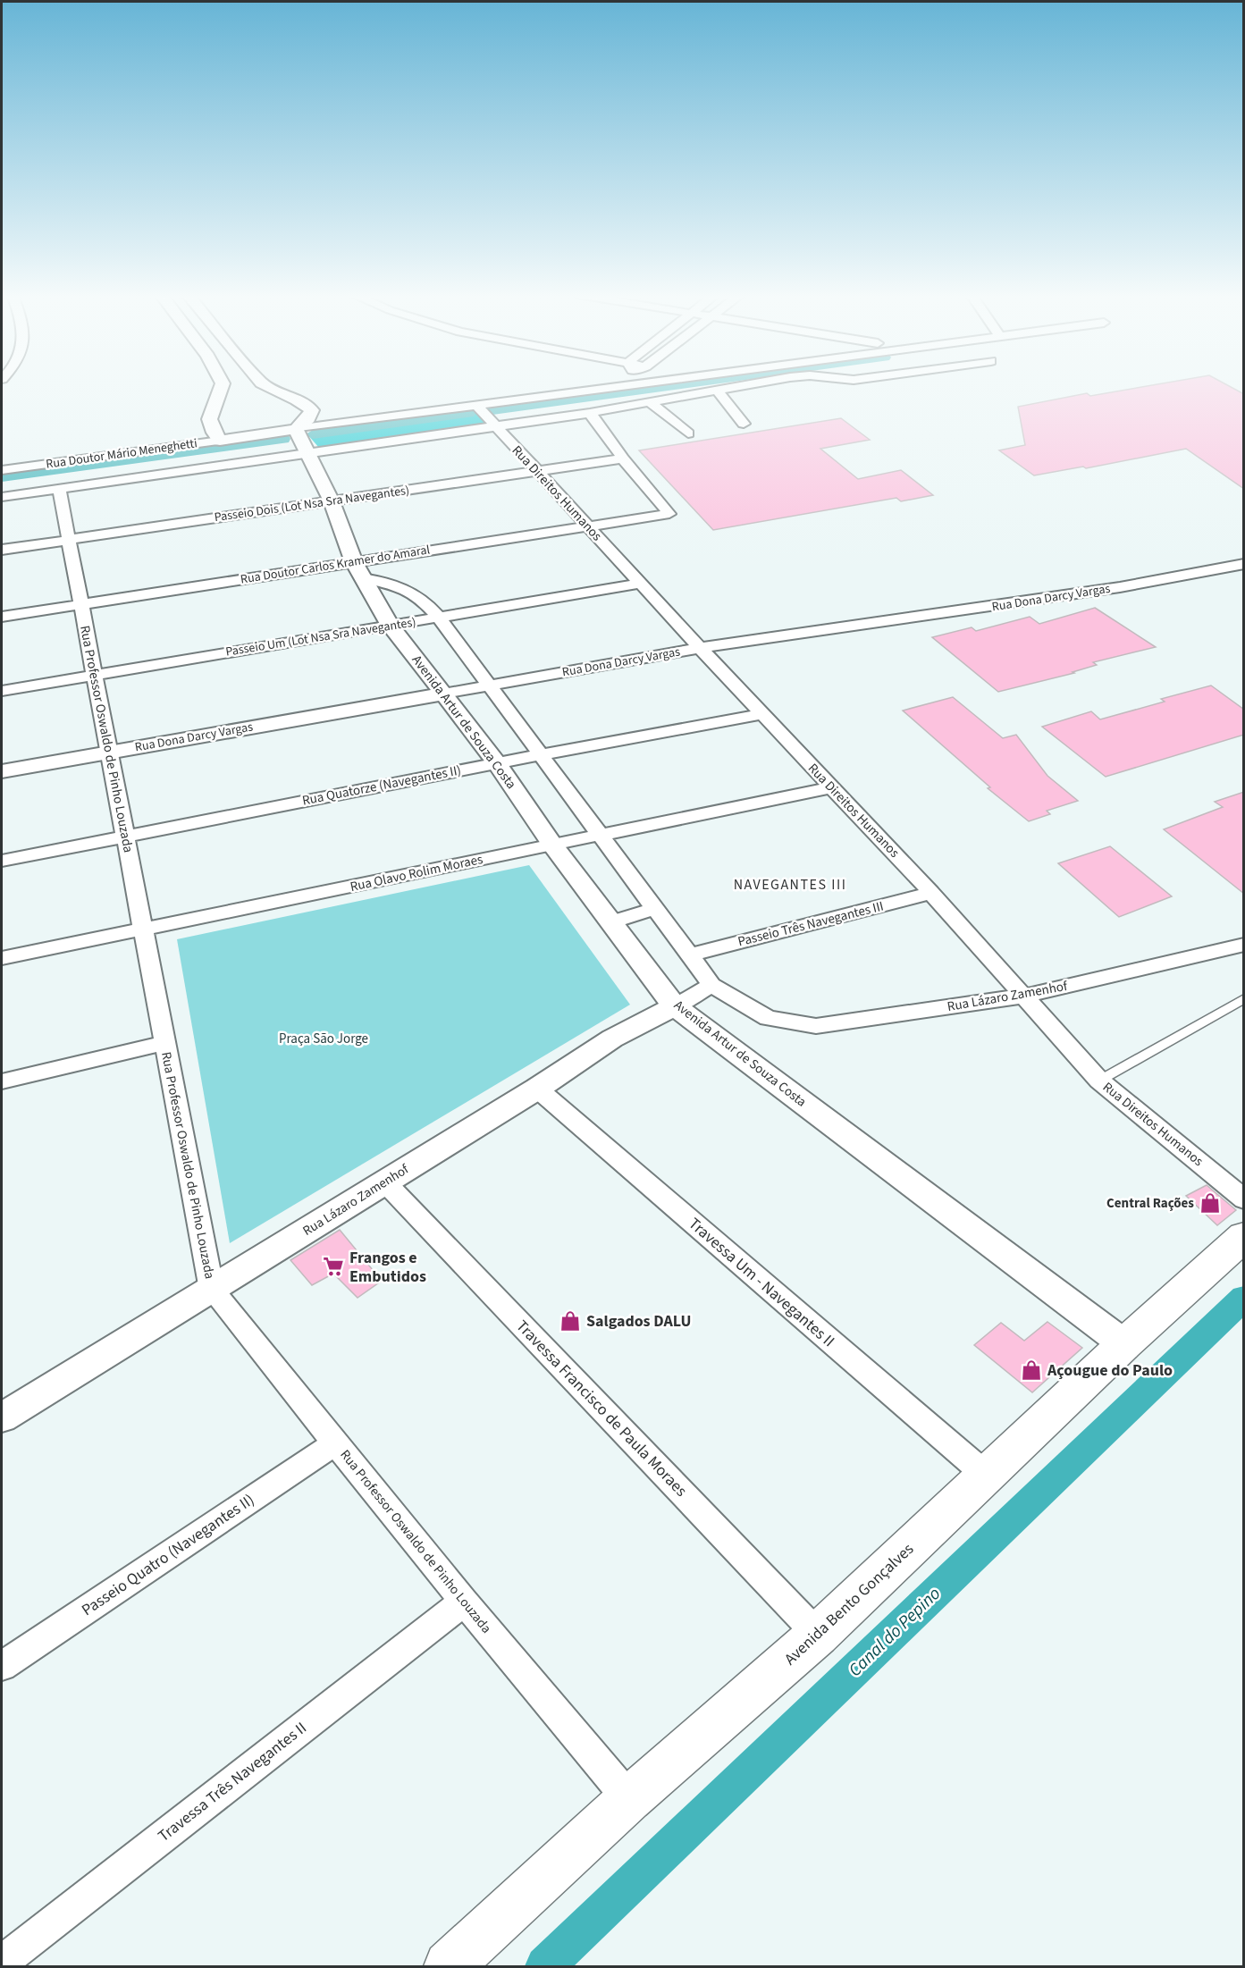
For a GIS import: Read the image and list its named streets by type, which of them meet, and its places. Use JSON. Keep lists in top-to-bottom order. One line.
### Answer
{"streets":{"main road":["Avenida Bento Gonçalves"],"street":["Rua Doutor Mário Meneghetti","Rua Direitos Humanos","Passeio Dois (Lot Nsa Sra Navegantes)","Rua Doutor Carlos Kramer do Amaral","Rua Dona Darcy Vargas","Passeio Um (Lot Nsa Sra Navegantes)","Avenida Artur de Souza Costa","Rua Professor Oswaldo de Pinho Louzada","Rua Quatorze (Navegantes II)","Rua Olavo Rolim Moraes","Passeio Três Navegantes III","Rua Lázaro Zamenhof","Travessa Um - Navegantes II","Travessa Francisco de Paula Moraes","Passeio Quatro (Navegantes II)","Travessa Três Navegantes II"]},"crossings":[["Rua Doutor Mário Meneghetti","Rua Direitos Humanos"],["Rua Doutor Mário Meneghetti","Avenida Artur de Souza Costa"],["Rua Doutor Mário Meneghetti","Rua Professor Oswaldo de Pinho Louzada"],["Rua Direitos Humanos","Passeio Dois (Lot Nsa Sra Navegantes)"],["Rua Direitos Humanos","Rua Doutor Carlos Kramer do Amaral"],["Rua Direitos Humanos","Rua Dona Darcy Vargas"],["Rua Direitos Humanos","Passeio Um (Lot Nsa Sra Navegantes)"],["Rua Direitos Humanos","Rua Quatorze (Navegantes II)"],["Rua Direitos Humanos","Rua Olavo Rolim Moraes"],["Rua Direitos Humanos","Passeio Três Navegantes III"],["Rua Direitos Humanos","Rua Lázaro Zamenhof"],["Passeio Dois (Lot Nsa Sra Navegantes)","Rua Doutor Carlos Kramer do Amaral"],["Passeio Dois (Lot Nsa Sra Navegantes)","Avenida Artur de Souza Costa"],["Passeio Dois (Lot Nsa Sra Navegantes)","Rua Professor Oswaldo de Pinho Louzada"],["Rua Doutor Carlos Kramer do Amaral","Avenida Artur de Souza Costa"],["Rua Doutor Carlos Kramer do Amaral","Rua Professor Oswaldo de Pinho Louzada"],["Rua Dona Darcy Vargas","Avenida Artur de Souza Costa"],["Rua Dona Darcy Vargas","Rua Professor Oswaldo de Pinho Louzada"],["Passeio Um (Lot Nsa Sra Navegantes)","Avenida Artur de Souza Costa"],["Passeio Um (Lot Nsa Sra Navegantes)","Rua Professor Oswaldo de Pinho Louzada"],["Avenida Artur de Souza Costa","Rua Quatorze (Navegantes II)"],["Avenida Artur de Souza Costa","Rua Olavo Rolim Moraes"],["Avenida Artur de Souza Costa","Rua Lázaro Zamenhof"],["Avenida Artur de Souza Costa","Avenida Bento Gonçalves"],["Rua Professor Oswaldo de Pinho Louzada","Rua Quatorze (Navegantes II)"],["Rua Professor Oswaldo de Pinho Louzada","Rua Olavo Rolim Moraes"],["Rua Professor Oswaldo de Pinho Louzada","Rua Lázaro Zamenhof"],["Rua Professor Oswaldo de Pinho Louzada","Passeio Quatro (Navegantes II)"],["Rua Professor Oswaldo de Pinho Louzada","Avenida Bento Gonçalves"],["Rua Professor Oswaldo de Pinho Louzada","Travessa Três Navegantes II"],["Rua Lázaro Zamenhof","Travessa Um - Navegantes II"],["Rua Lázaro Zamenhof","Travessa Francisco de Paula Moraes"],["Travessa Um - Navegantes II","Avenida Bento Gonçalves"],["Travessa Francisco de Paula Moraes","Avenida Bento Gonçalves"]],"districts":["NAVEGANTES III"],"water":["Canal do Pepino"],"parks":["Praça São Jorge"],"places":{"shop":["Central Rações","Salgados DALU","Açougue do Paulo"],"supermarket":["Frangos e Embutidos"]}}
